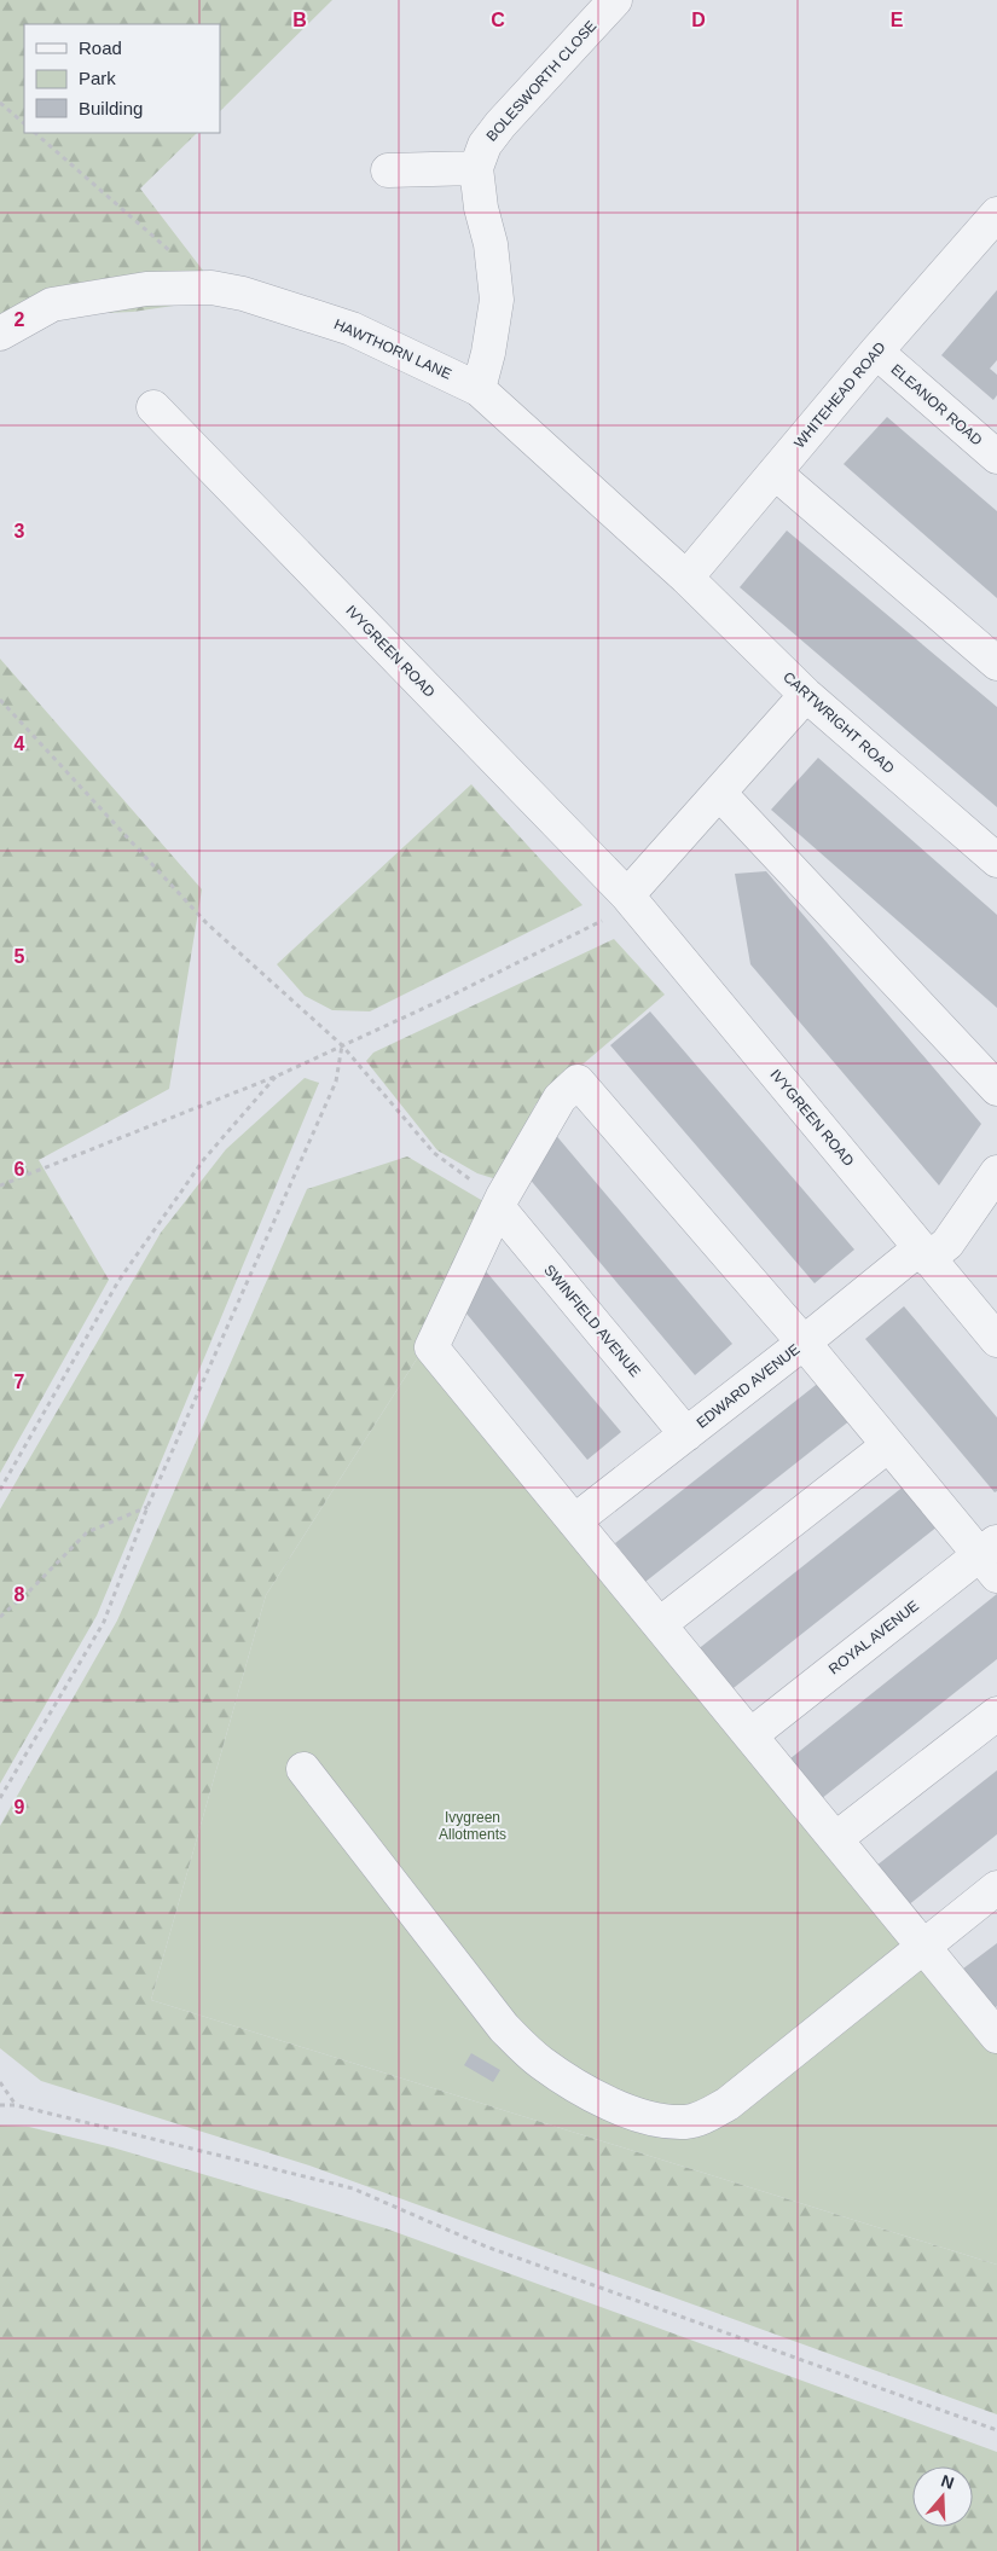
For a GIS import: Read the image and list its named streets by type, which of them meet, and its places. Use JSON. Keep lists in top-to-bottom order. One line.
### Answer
{"streets":{"street":["BOLESWORTH CLOSE","HAWTHORN LANE","WHITEHEAD ROAD","ELEANOR ROAD","IVYGREEN ROAD","CARTWRIGHT ROAD","SWINFIELD AVENUE","EDWARD AVENUE","ROYAL AVENUE"]},"crossings":[["HAWTHORN LANE","WHITEHEAD ROAD"],["HAWTHORN LANE","CARTWRIGHT ROAD"],["WHITEHEAD ROAD","ELEANOR ROAD"],["WHITEHEAD ROAD","CARTWRIGHT ROAD"],["IVYGREEN ROAD","EDWARD AVENUE"],["SWINFIELD AVENUE","EDWARD AVENUE"]],"parks":["Ivygreen Allotments"],"legend":["Road","Park","Building"],"north":"top","grid":{"columns":["B","C","D","E"],"rows":["2","3","4","5","6","7","8","9"]}}
